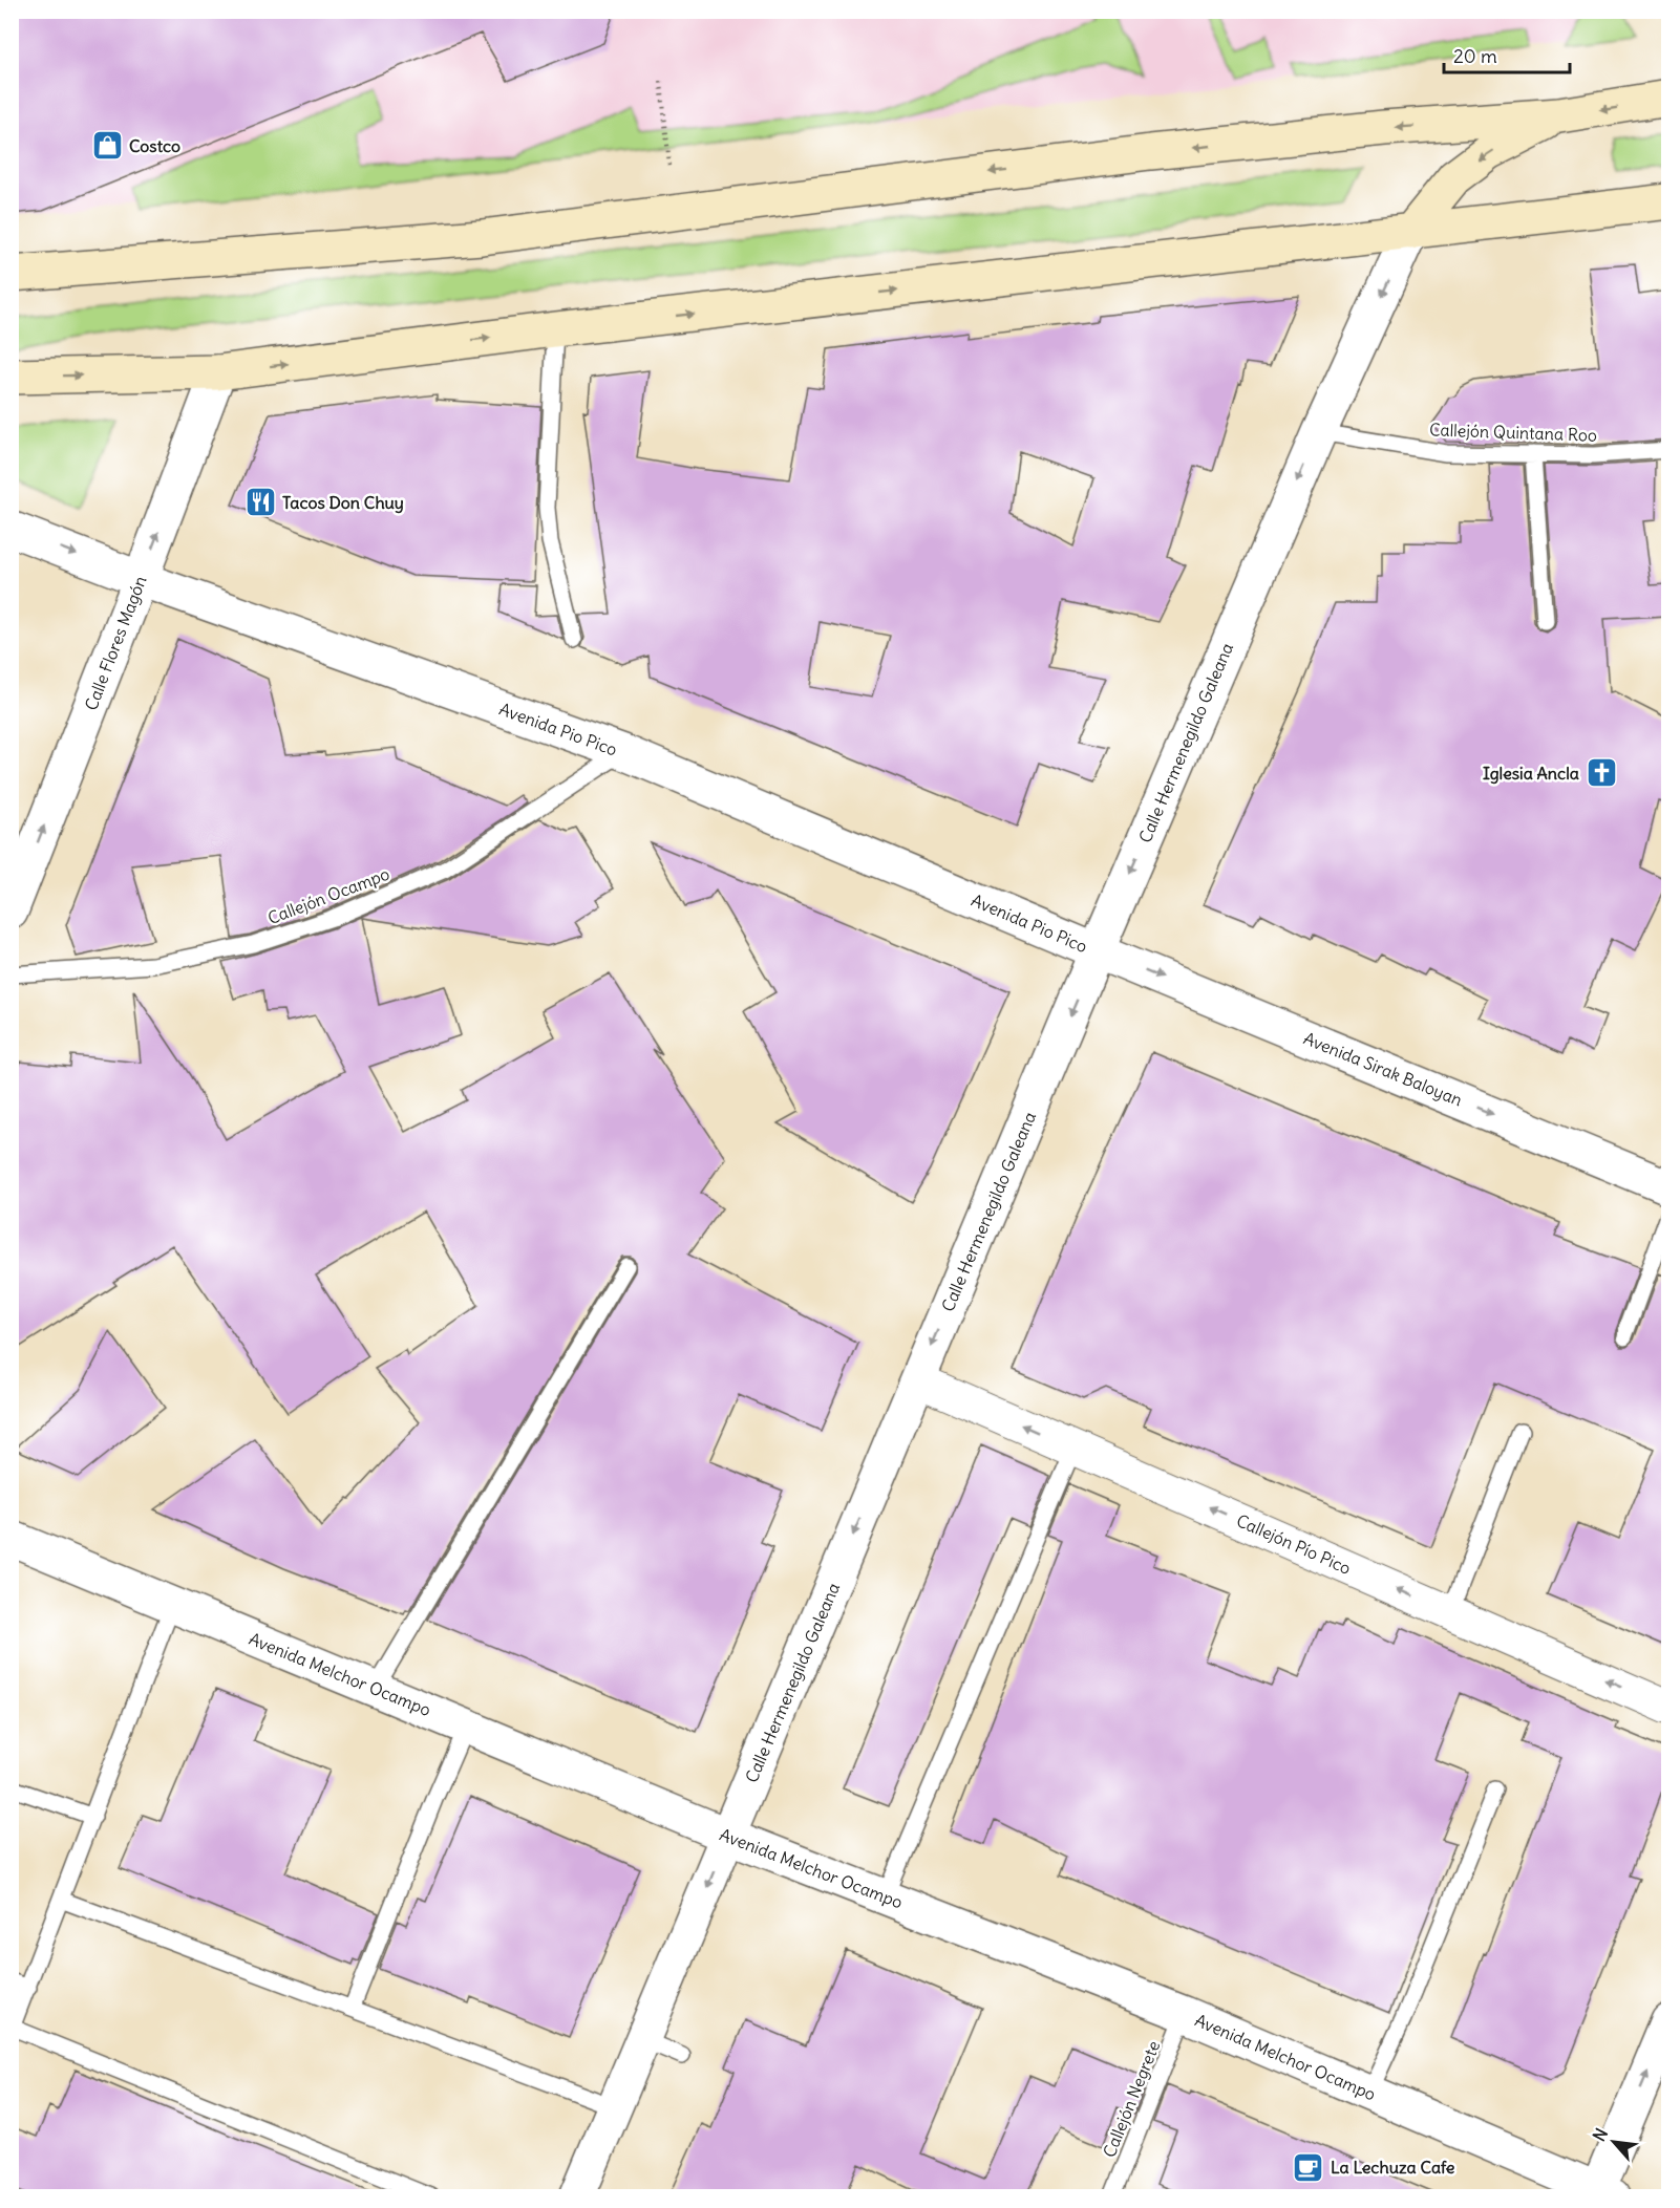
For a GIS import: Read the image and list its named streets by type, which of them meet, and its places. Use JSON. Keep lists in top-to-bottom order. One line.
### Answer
{"streets":{"street":["Calle Flores Magón","Avenida Pio Pico","Calle Hermenegildo Galeana","Avenida Sirak Baloyan","Callejón Pío Pico","Avenida Melchor Ocampo"],"lane":["Callejón Quintana Roo","Callejón Ocampo","Callejón Negrete"]},"crossings":[["Callejón Quintana Roo","Calle Hermenegildo Galeana"],["Calle Flores Magón","Avenida Pio Pico"],["Avenida Pio Pico","Calle Hermenegildo Galeana"],["Avenida Pio Pico","Callejón Ocampo"],["Avenida Pio Pico","Avenida Sirak Baloyan"],["Calle Hermenegildo Galeana","Avenida Sirak Baloyan"],["Calle Hermenegildo Galeana","Callejón Pío Pico"],["Calle Hermenegildo Galeana","Avenida Melchor Ocampo"],["Avenida Melchor Ocampo","Callejón Negrete"]],"one_way":["Calle Flores Magón","Calle Hermenegildo Galeana","Avenida Sirak Baloyan","Callejón Pío Pico"],"places":{"shop":["Costco"],"restaurant":["Tacos Don Chuy"],"church":["Iglesia Ancla"],"cafe":["La Lechuza Cafe"]},"scale_bar":"20 m","north":"top left"}
